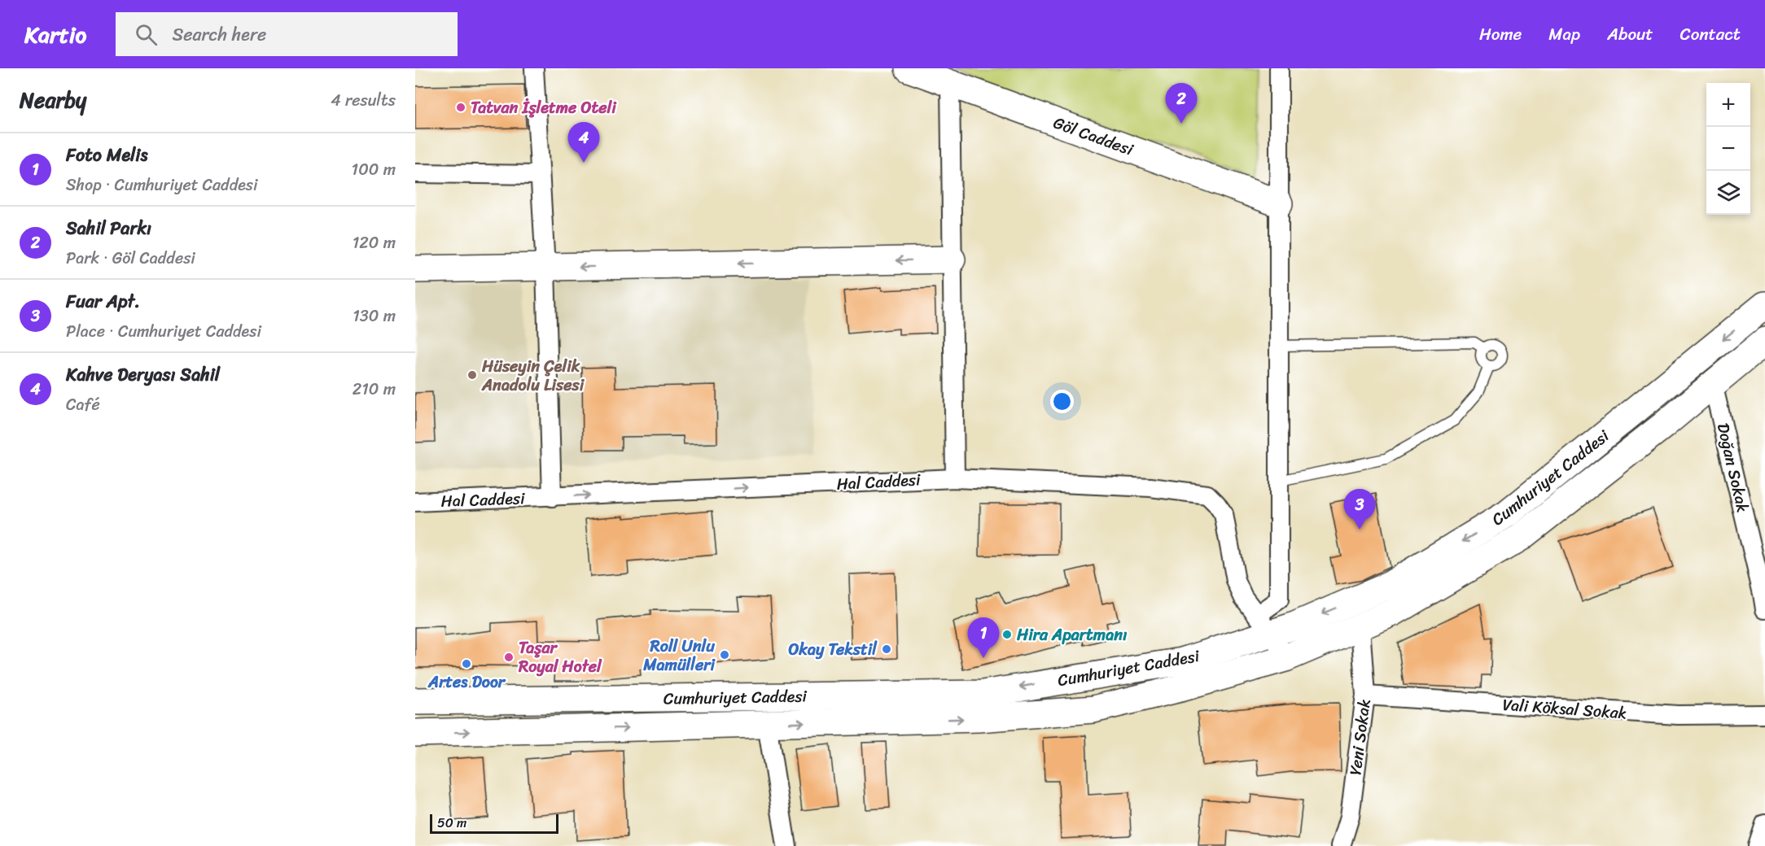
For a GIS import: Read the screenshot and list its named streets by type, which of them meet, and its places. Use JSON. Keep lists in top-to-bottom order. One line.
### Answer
{"streets":{"main road":["Göl Caddesi","Cumhuriyet Caddesi"],"street":["Doğan Sokak","Hal Caddesi","Vali Köksal Sokak","Yeni Sokak"]},"crossings":[["Doğan Sokak","Cumhuriyet Caddesi"],["Cumhuriyet Caddesi","Hal Caddesi"],["Cumhuriyet Caddesi","Yeni Sokak"],["Vali Köksal Sokak","Yeni Sokak"]],"one_way":["Hal Caddesi"],"places":["Tatvan İşletme Oteli","Hüseyin Çelik Anadolu Lisesi","Hira Apartmanı","Okay Tekstil","Roll Unlu Mamülleri","Taşar Royal Hotel","Artes Door"],"scale_bar":"50 m","page":{"header":"Kartio","search":"Search here","nav":["Home","Map","About","Contact"],"heading":["Nearby","4 results"],"map_buttons":["+","−"],"pins":["2","4","3","1"],"list":[{"mark":"1","name":"Foto Melis","note":"Shop · Cumhuriyet Caddesi","value":"100 m"},{"mark":"2","name":"Sahil Parkı","note":"Park · Göl Caddesi","value":"120 m"},{"mark":"3","name":"Fuar Apt.","note":"Place · Cumhuriyet Caddesi","value":"130 m"},{"mark":"4","name":"Kahve Deryası Sahil","note":"Café","value":"210 m"}],"scale":"50 m"}}
